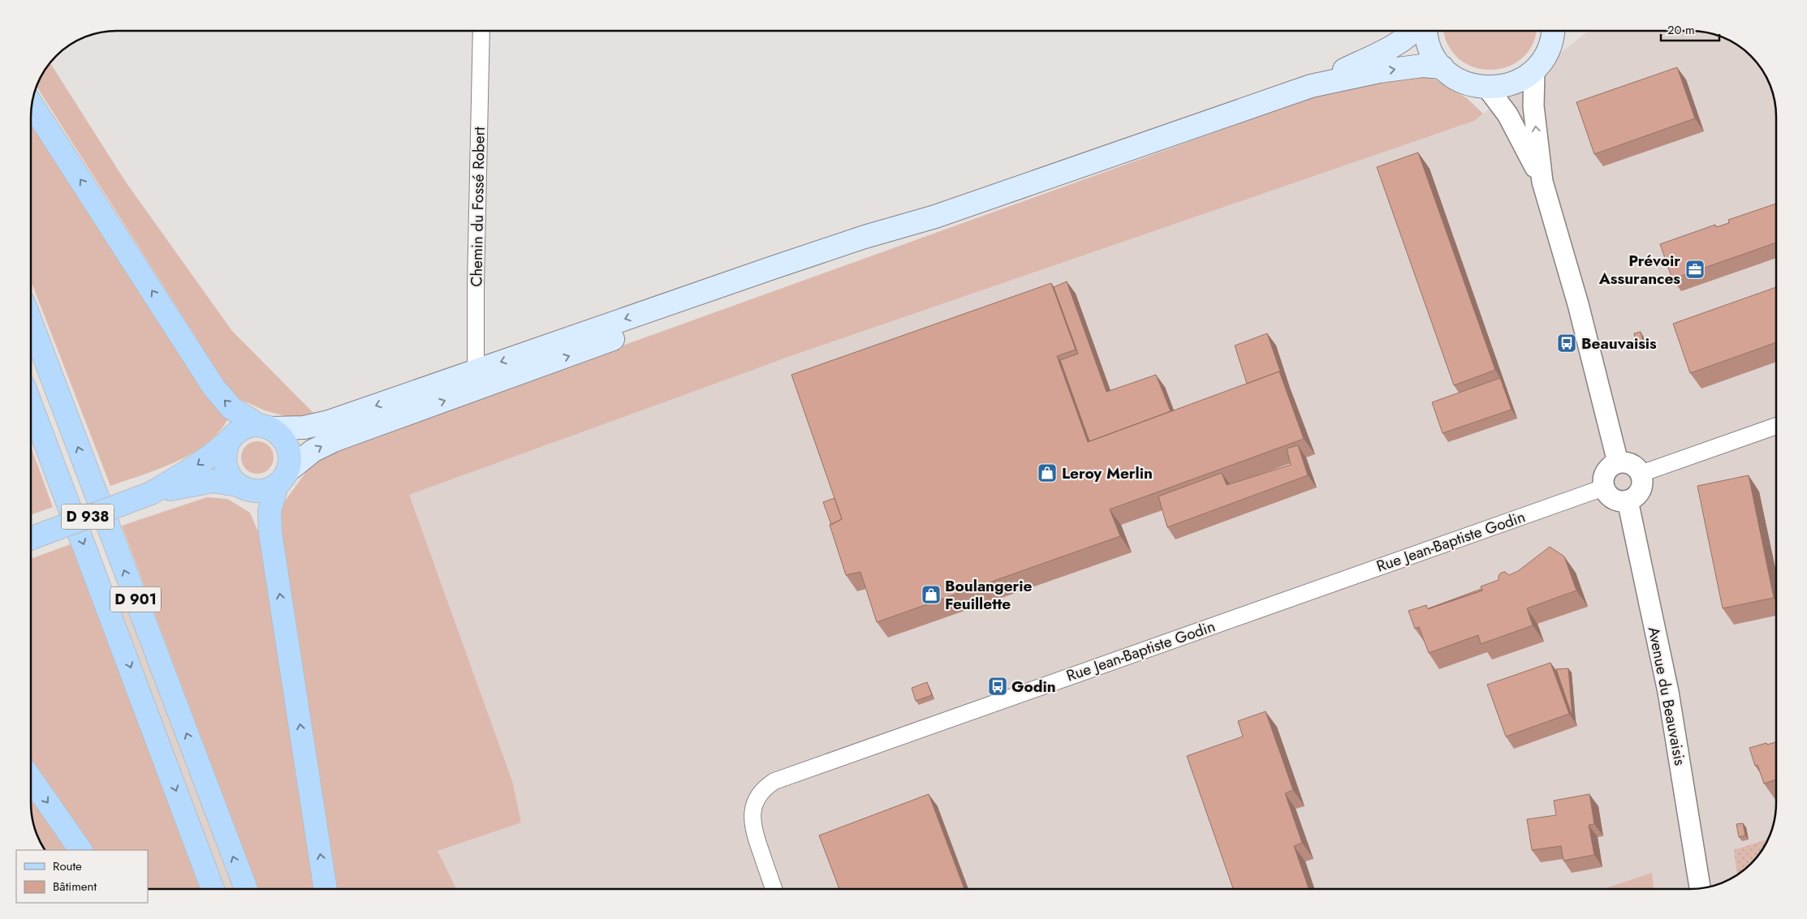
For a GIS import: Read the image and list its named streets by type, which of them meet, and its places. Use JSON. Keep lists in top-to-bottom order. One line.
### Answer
{"streets":{"main road":["D 938","D 901"],"street":["Chemin du Fossé Robert","Rue Jean-Baptiste Godin","Avenue du Beauvaisis"]},"crossings":[["Rue Jean-Baptiste Godin","Avenue du Beauvaisis"]],"places":{"office":["Prévoir Assurances"],"bus stop":["Beauvaisis","Godin"],"shop":["Leroy Merlin","Boulangerie Feuillette"]},"legend":["Route","Bâtiment"],"scale_bar":"20 m"}
